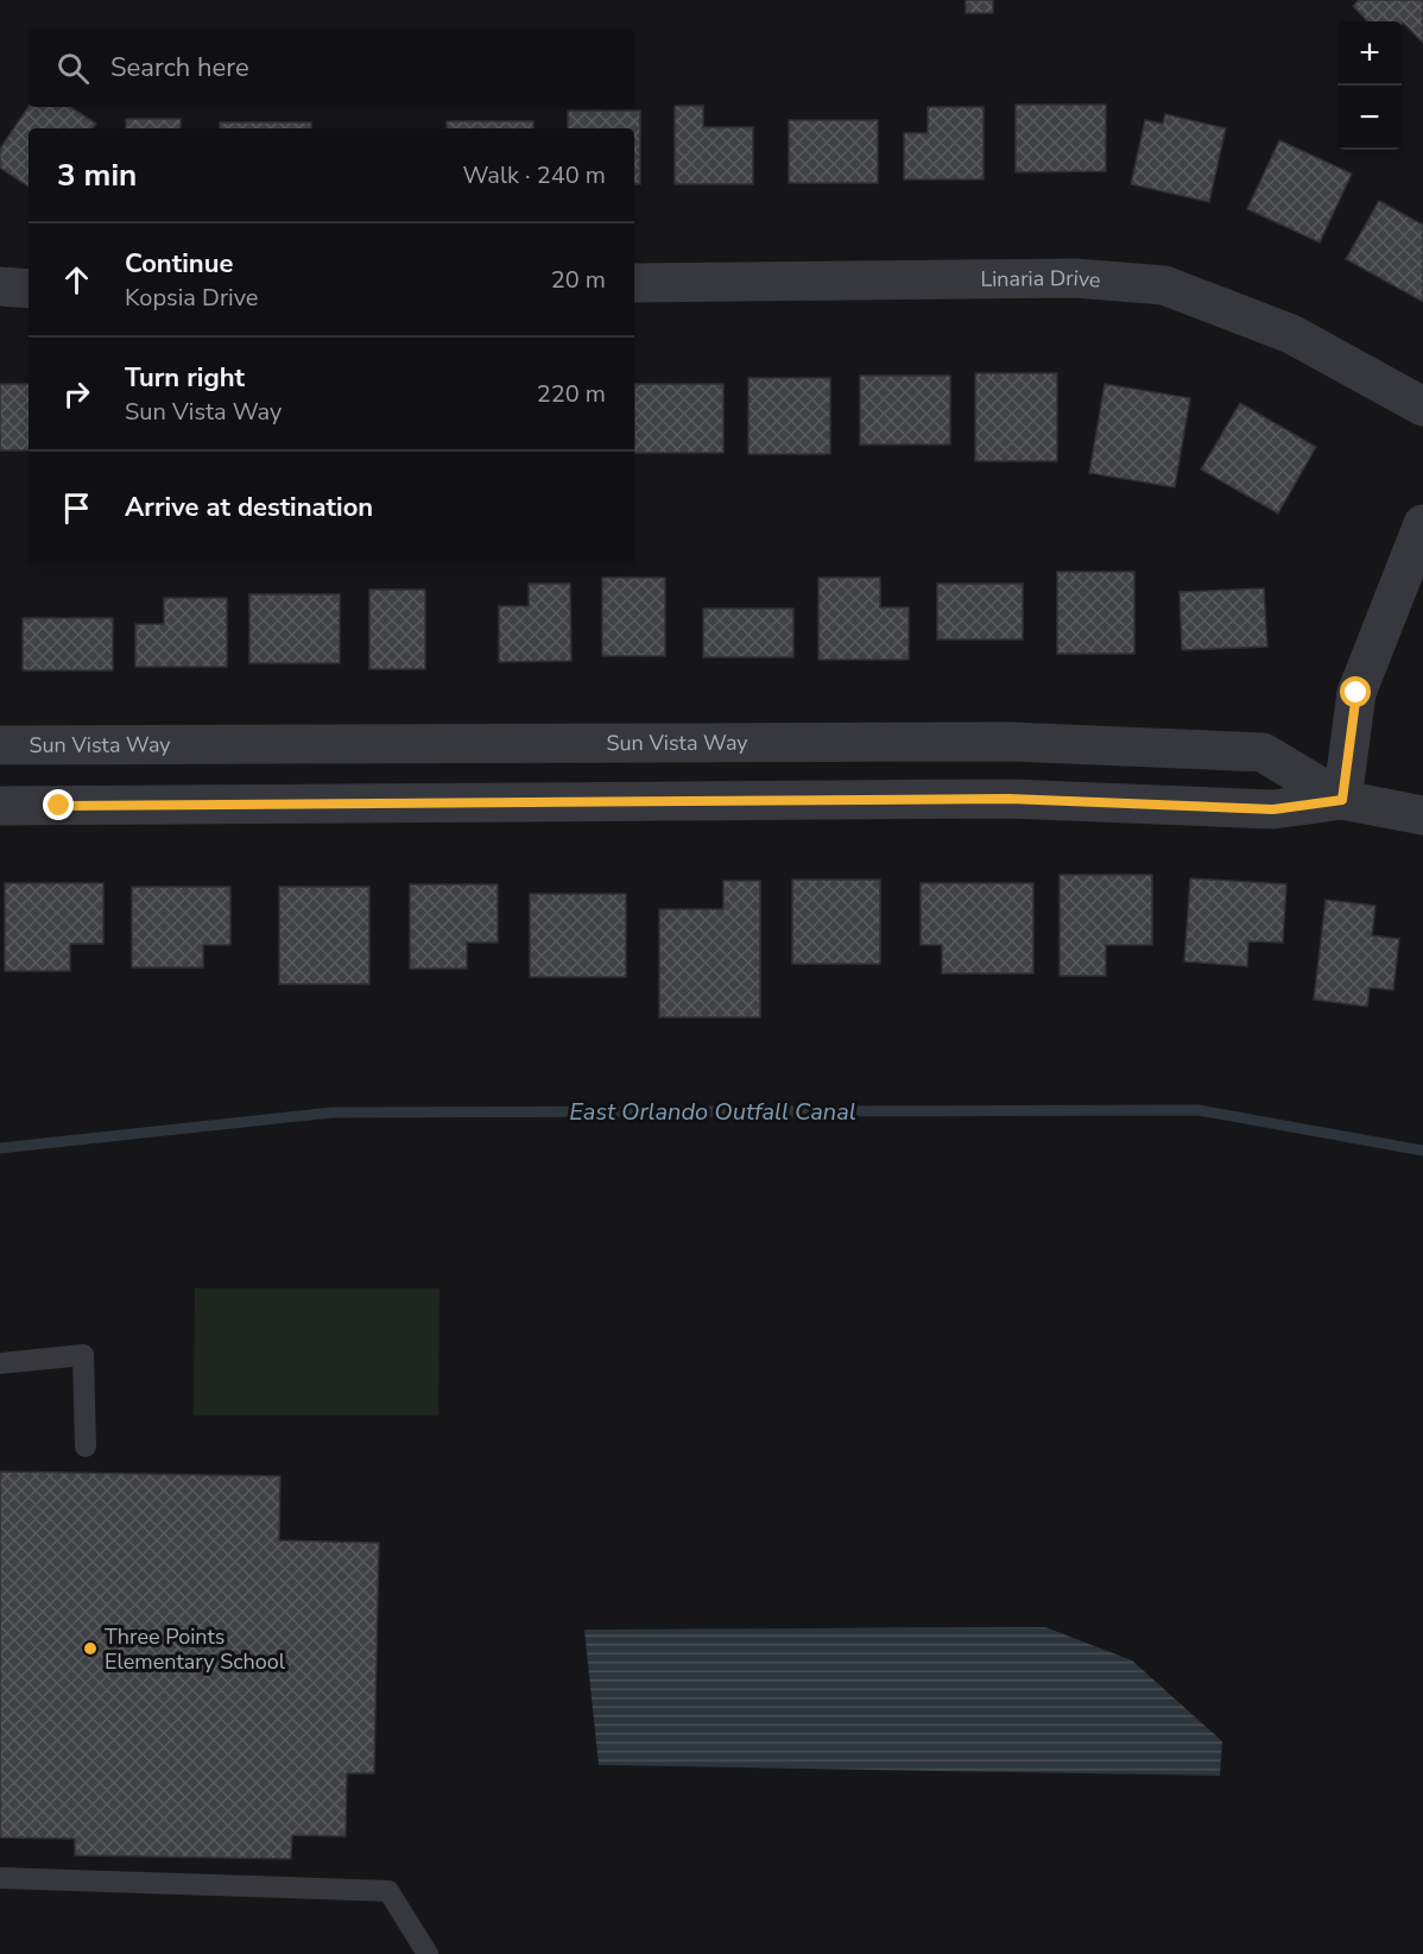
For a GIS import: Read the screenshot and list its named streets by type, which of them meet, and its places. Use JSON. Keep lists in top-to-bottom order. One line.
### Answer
{"streets":{"street":["Linaria Drive","Sun Vista Way"]},"water":["East Orlando Outfall Canal"],"places":["Three Points Elementary School"],"page":{"map_buttons":["+","−"],"search":"Search here","heading":["3 min","Walk · 240 m"],"list":[["Continue","Kopsia Drive","20 m"],["Turn right","Sun Vista Way","220 m"],"Arrive at destination"]}}
